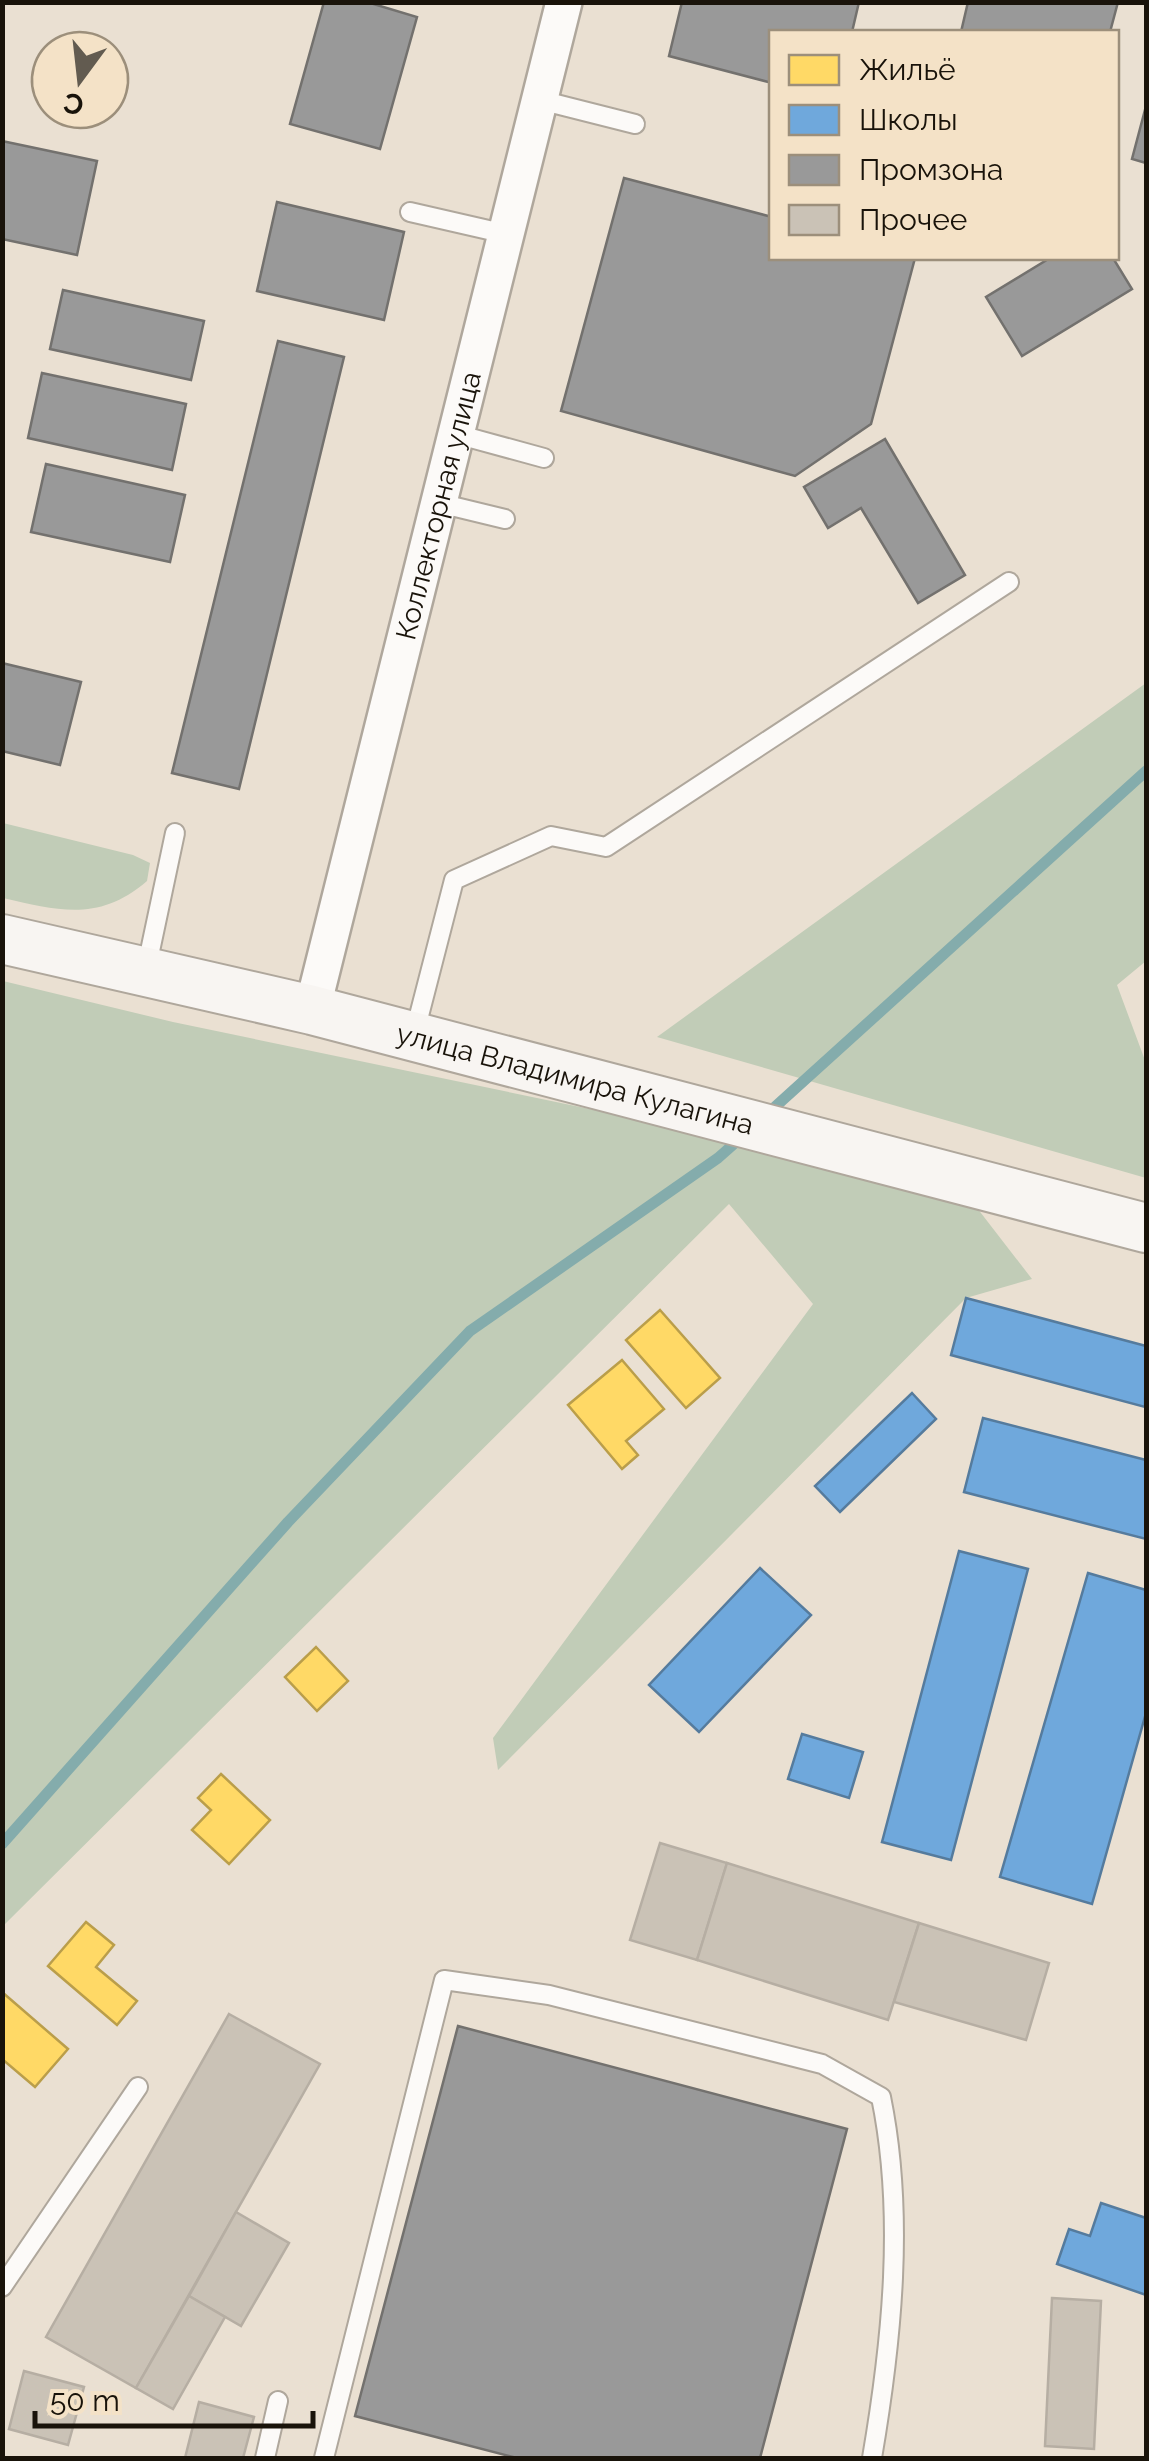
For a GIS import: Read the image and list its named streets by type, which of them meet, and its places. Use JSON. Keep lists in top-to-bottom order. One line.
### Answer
{"streets":{"street":["Коллекторная улица","улица Владимира Кулагина"]},"crossings":[["Коллекторная улица","улица Владимира Кулагина"]],"legend":["Жильё","Школы","Промзона","Прочее"],"scale_bar":"50 m","north":"bottom"}
